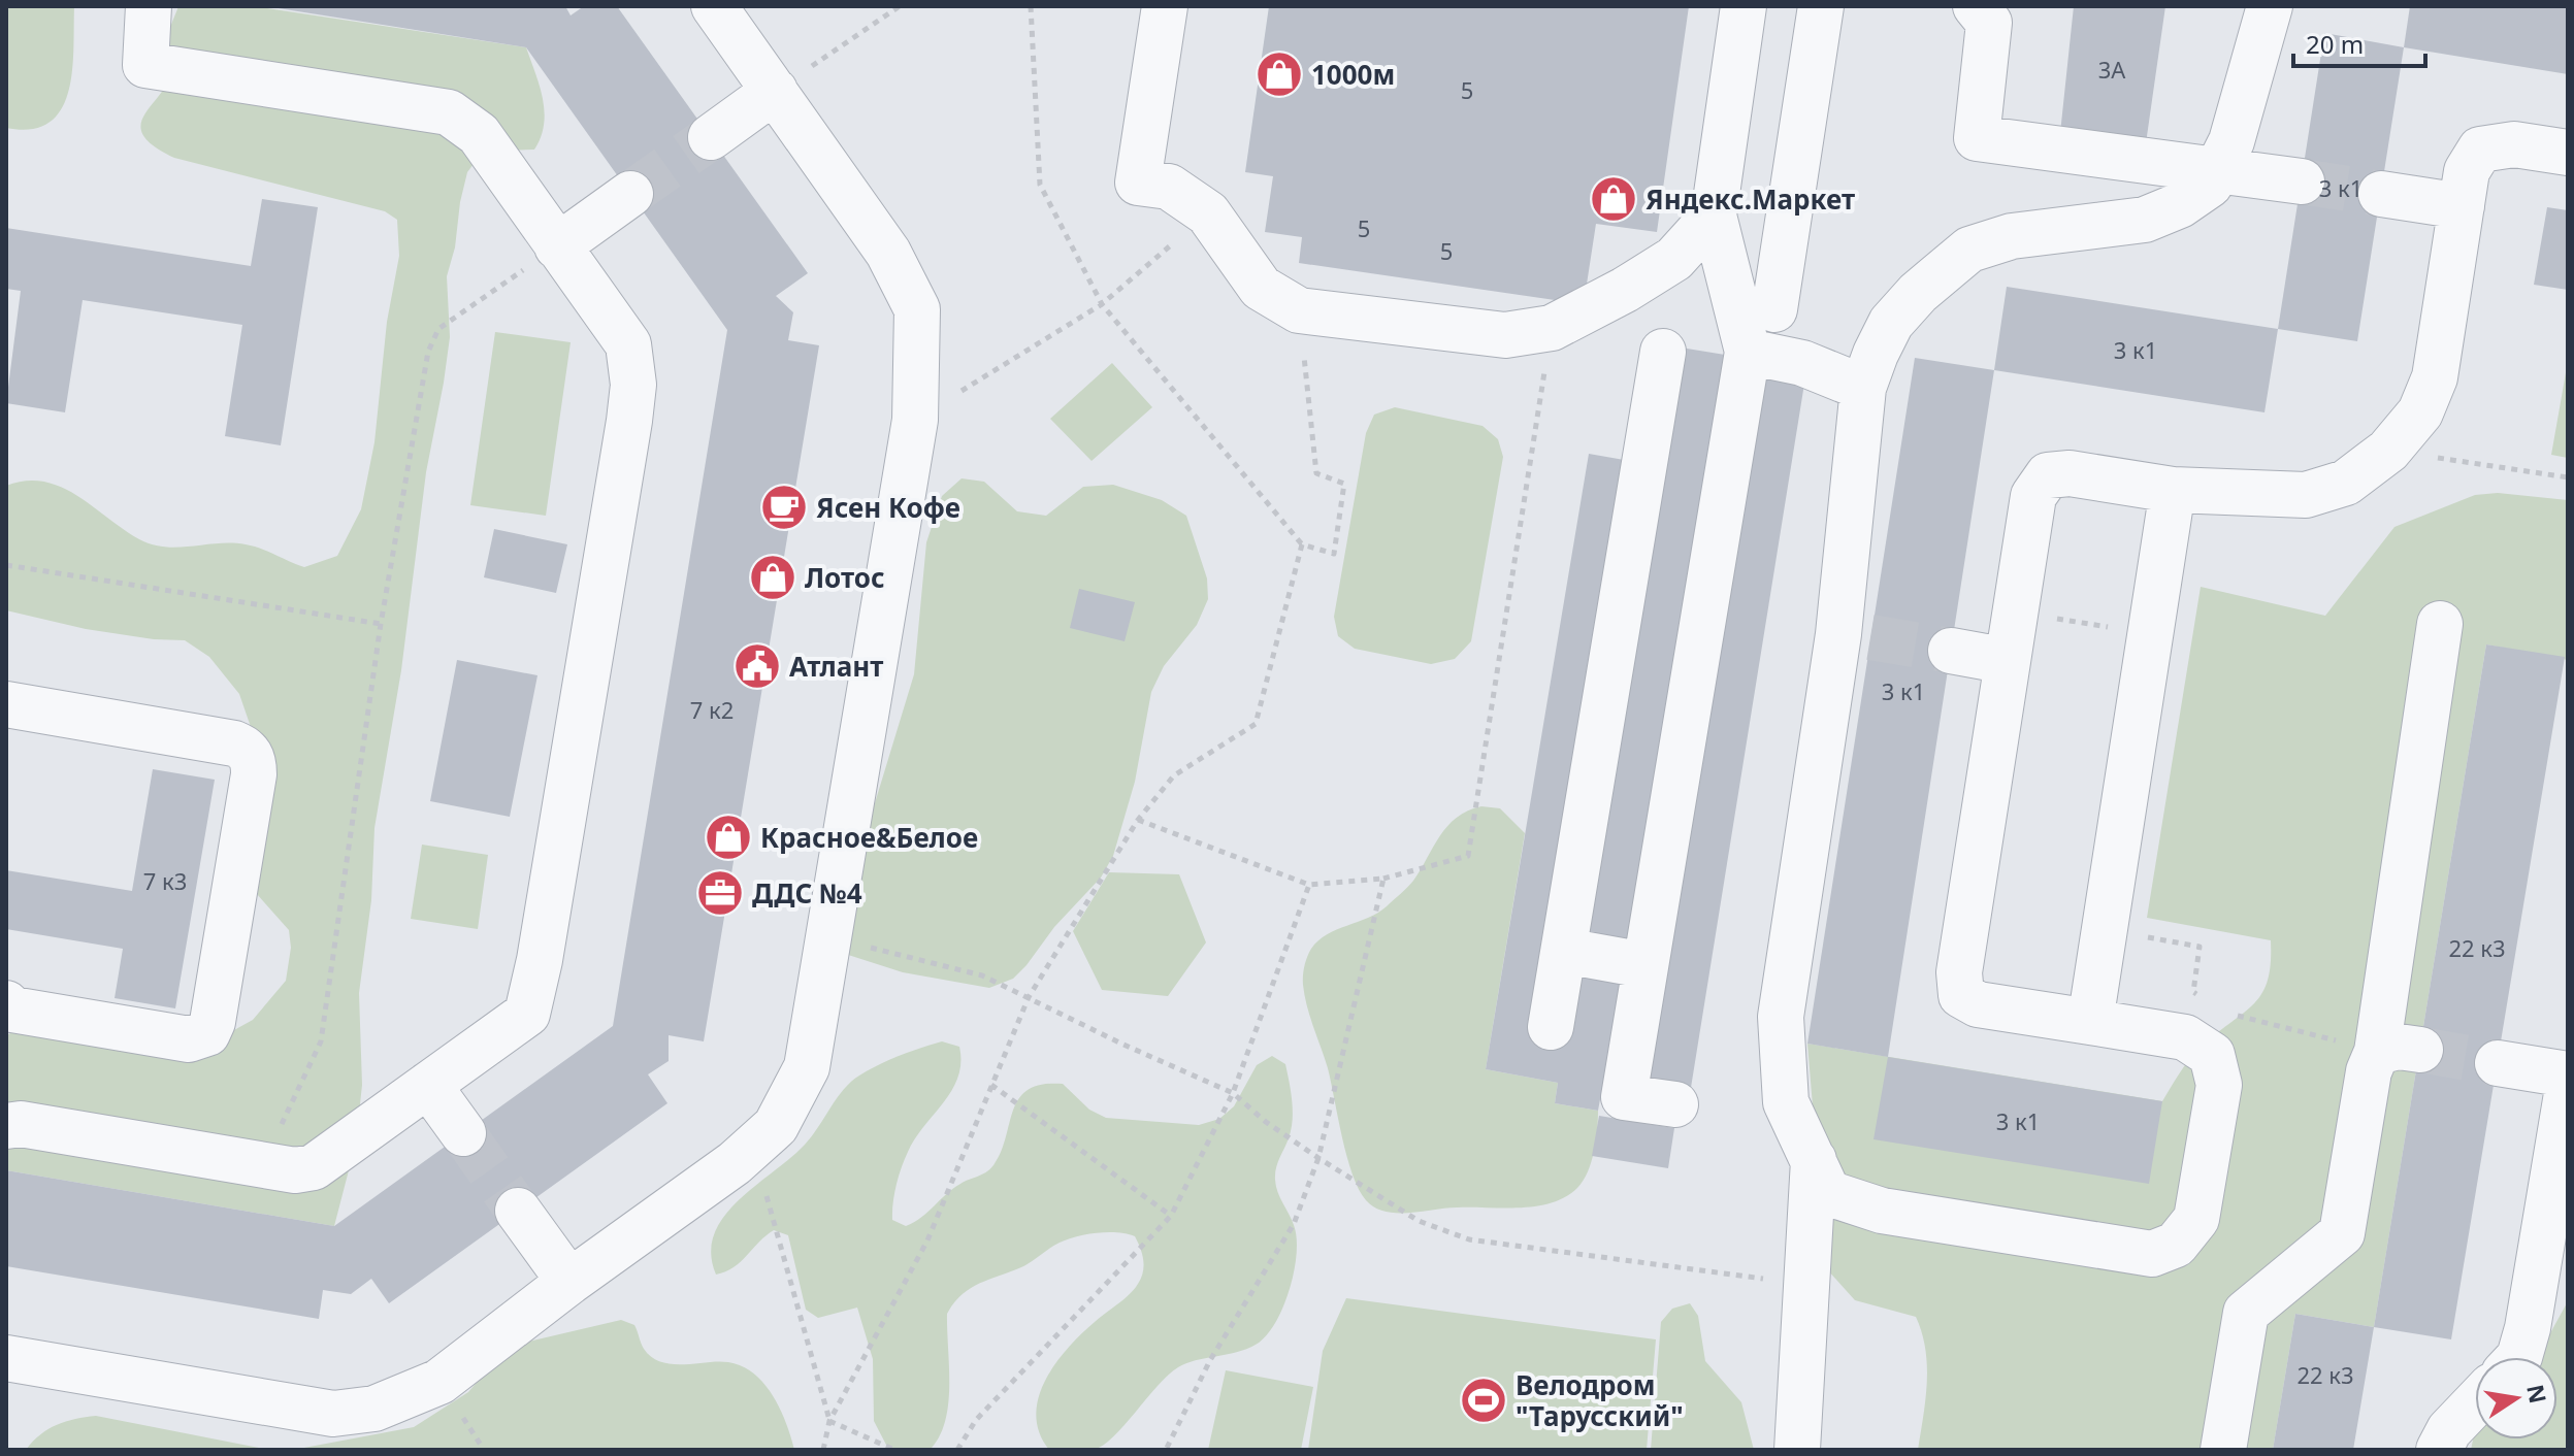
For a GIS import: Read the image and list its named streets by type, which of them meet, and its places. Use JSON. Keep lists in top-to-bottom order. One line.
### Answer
{"places":{"shop":["1000м","Яндекс.Маркет","Лотос","Красное&Белое"],"cafe":["Ясен Кофе"],"public building":["Атлант"],"office":["ДДС №4"],"sports":["Велодром \"Тарусский\""]},"house_numbers":["3А","5","3 к1","5","5","3 к1","3 к1","7 к2","7 к3","22 к3","3 к1","22 к3"],"scale_bar":"20 m","north":"right"}
